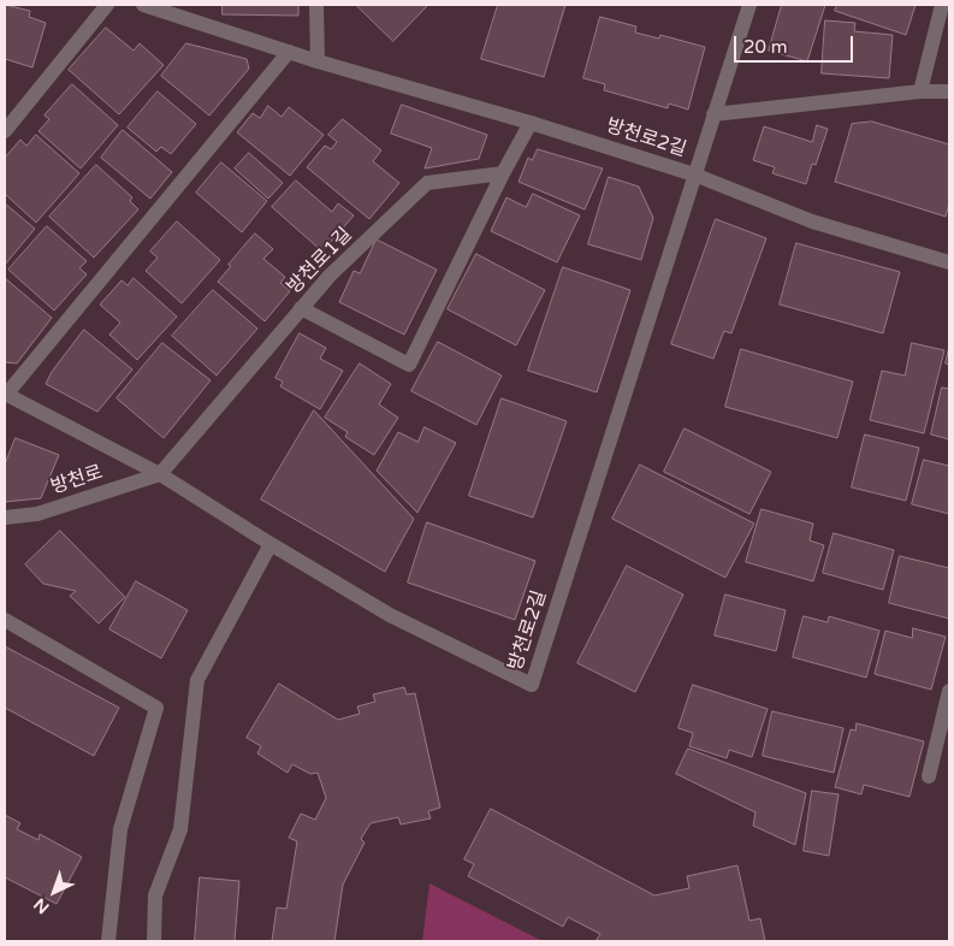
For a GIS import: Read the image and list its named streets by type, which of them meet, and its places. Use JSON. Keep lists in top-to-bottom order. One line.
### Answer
{"streets":{"street":["방천로2길","방천로1길","방천로"]},"crossings":[["방천로1길","방천로"]],"scale_bar":"20 m","north":"bottom left"}
